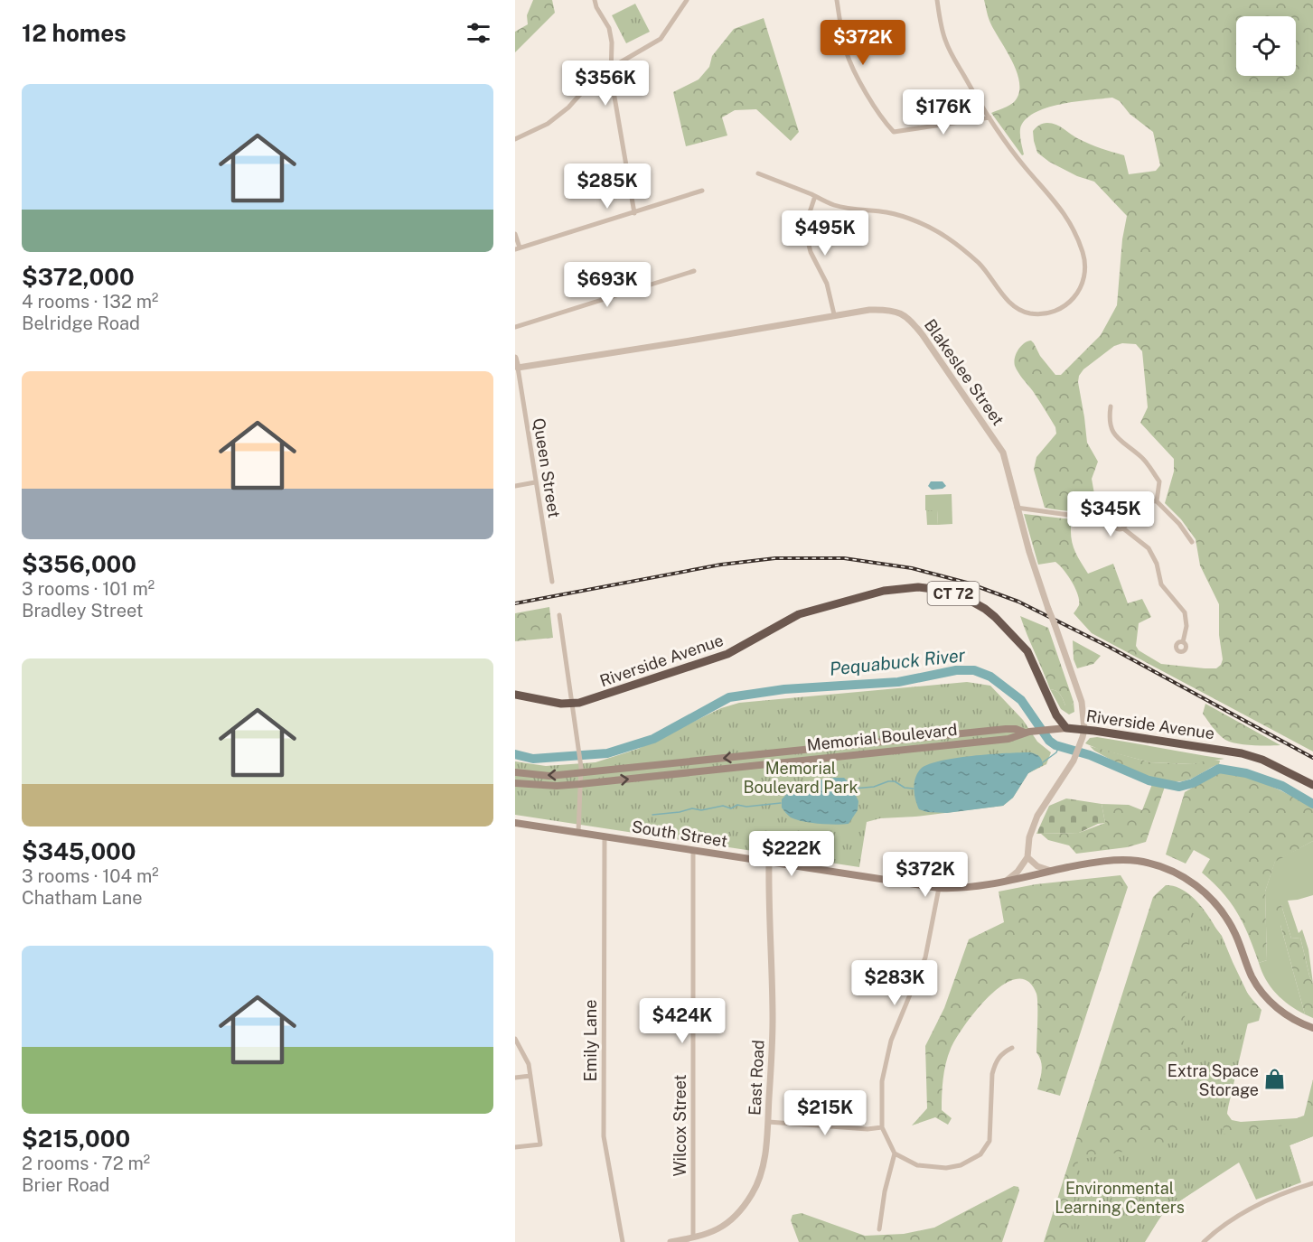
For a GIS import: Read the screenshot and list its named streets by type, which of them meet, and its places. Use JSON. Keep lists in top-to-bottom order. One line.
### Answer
{"streets":{"highway":["CT 72","Riverside Avenue"],"main road":["Memorial Boulevard","South Street"],"street":["Blakeslee Street","Queen Street","Emily Lane","East Road","Wilcox Street"]},"crossings":[["Blakeslee Street","Queen Street"],["Blakeslee Street","Riverside Avenue"],["Riverside Avenue","Memorial Boulevard"],["South Street","Emily Lane"],["South Street","East Road"],["South Street","Wilcox Street"],["East Road","Wilcox Street"]],"water":["Pequabuck River"],"parks":["Memorial Boulevard Park","Environmental Learning Centers"],"places":{"shop":["Extra Space Storage"]},"page":{"heading":"12 homes","price":["$372K","$356K","$176K","$285K","$495K","$693K","$345K","$222K","$372K","$283K","$424K","$215K"],"list":[{"name":"$372,000","note":"4 rooms · 132 m² · Belridge Road"},{"name":"$356,000","note":"3 rooms · 101 m² · Bradley Street"},{"name":"$345,000","note":"3 rooms · 104 m² · Chatham Lane"},{"name":"$215,000","note":"2 rooms · 72 m² · Brier Road"}]}}
